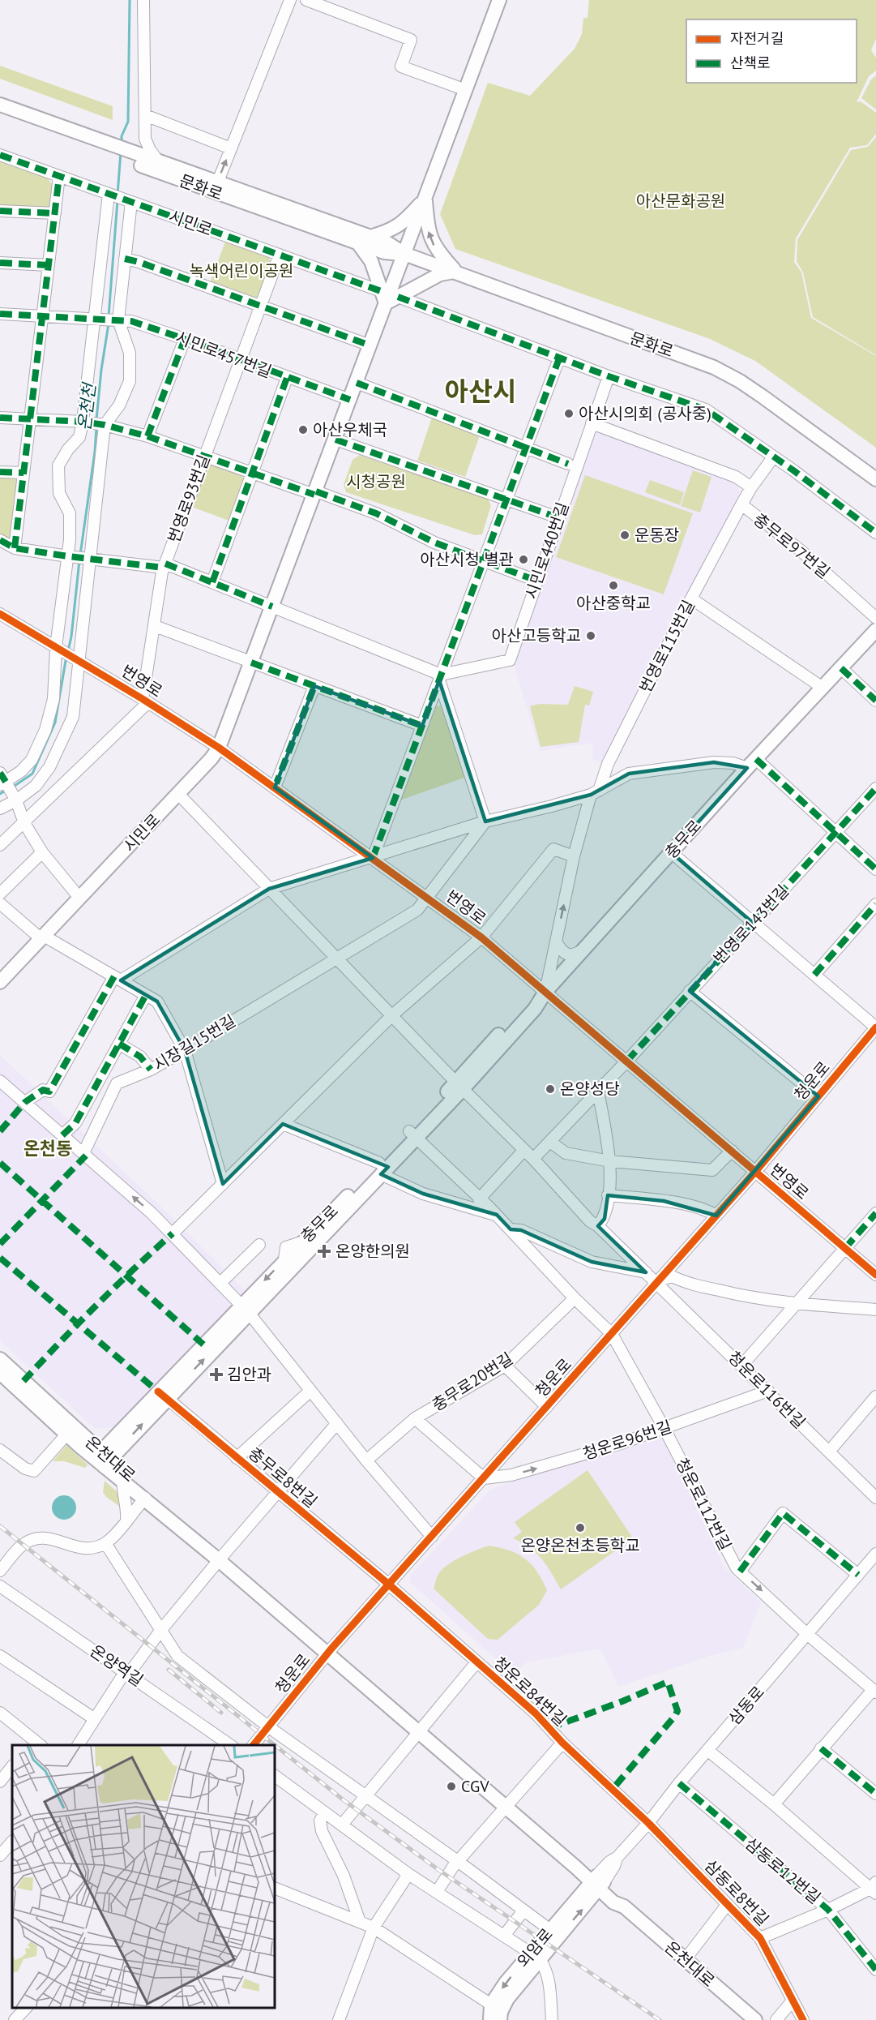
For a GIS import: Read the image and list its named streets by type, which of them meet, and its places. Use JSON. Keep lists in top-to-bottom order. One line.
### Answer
{"streets":{"main road":["문화로","시민로","충무로","온천대로","외암로"],"street":["시민로457번길","번영로93번길","충무로97번길","시민로440번길","번영로115번길","번영로","번영로143번길","시장길15번길","청운로","충무로20번길","청운로116번길","청운로96번길","충무로8번길","청운로112번길","온양역길","청운로84번길","삼동로","삼동로12번길","삼동로8번길"]},"crossings":[["문화로","시민로"],["시민로","시민로457번길"],["시민로","번영로93번길"],["시민로","번영로"],["시민로","청운로116번길"],["시민로457번길","번영로93번길"],["번영로93번길","번영로"],["충무로97번길","번영로115번길"],["번영로115번길","번영로"],["번영로115번길","충무로"],["번영로","충무로"],["번영로","번영로143번길"],["번영로","시장길15번길"],["번영로","청운로"],["충무로","청운로116번길"],["충무로","온천대로"],["충무로","충무로8번길"],["충무로","청운로112번길"],["번영로143번길","청운로"],["시장길15번길","청운로116번길"],["청운로","청운로116번길"],["청운로","청운로96번길"],["청운로","온천대로"],["청운로","충무로8번길"],["청운로","청운로112번길"],["청운로","청운로84번길"],["충무로20번길","청운로112번길"],["청운로116번길","청운로96번길"],["청운로96번길","청운로112번길"],["온천대로","삼동로"],["온천대로","외암로"],["충무로8번길","청운로84번길"],["청운로112번길","삼동로"],["청운로84번길","삼동로"],["청운로84번길","삼동로8번길"],["삼동로","삼동로12번길"],["삼동로","삼동로8번길"],["삼동로","외암로"]],"one_way":["청운로96번길"],"districts":["아산시","온천동"],"water":["온천천"],"parks":["아산문화공원","녹색어린이공원","시청공원"],"places":{"other":["아산시의회 (공사중)","아산우체국","운동장","아산시청 별관","아산중학교","아산고등학교","온양성당","온양온천초등학교","CGV"],"health":["온양한의원","김안과"]},"legend":["자전거길","산책로"]}
